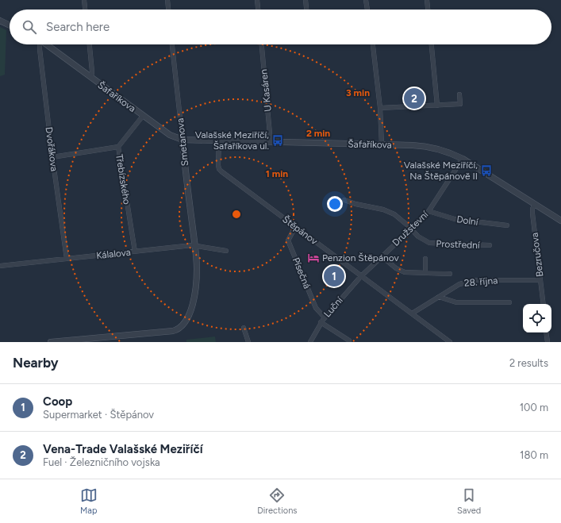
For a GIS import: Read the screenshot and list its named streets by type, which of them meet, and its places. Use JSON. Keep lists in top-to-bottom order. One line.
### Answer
{"streets":{"street":["U Kasáren","Šafaříkova","Smetanova","Dvořákova","Třebízského","Dolní","Družstevní","Štěpánov","Prostřední","Kálalova","Bezručova","Písečná","28. října","Luční"]},"crossings":[["U Kasáren","Šafaříkova"],["Šafaříkova","Smetanova"],["Šafaříkova","Třebízského"],["Šafaříkova","Družstevní"],["Šafaříkova","Štěpánov"],["Šafaříkova","Bezručova"],["Smetanova","Kálalova"],["Dvořákova","Kálalova"],["Třebízského","Kálalova"],["Dolní","Družstevní"],["Družstevní","Štěpánov"],["Družstevní","Prostřední"],["Družstevní","Luční"],["Štěpánov","Písečná"],["Štěpánov","28. října"],["Štěpánov","Luční"],["Bezručova","28. října"],["Písečná","Luční"]],"places":{"bus stop":["Valašské Meziříčí, Šafaříkova ul.","Valašské Meziříčí, Na Štěpánově II"],"hotel":["Penzion Štěpánov"]},"page":{"search":"Search here","pins":["2","1"],"heading":["Nearby","2 results"],"list":[{"mark":"1","name":"Coop","note":"Supermarket · Štěpánov","value":"100 m"},{"mark":"2","name":"Vena-Trade Valašské Meziříčí","note":"Fuel · Železničního vojska","value":"180 m"}],"nav":["Map","Directions","Saved"]},"rings":["3 min","2 min","1 min"]}
